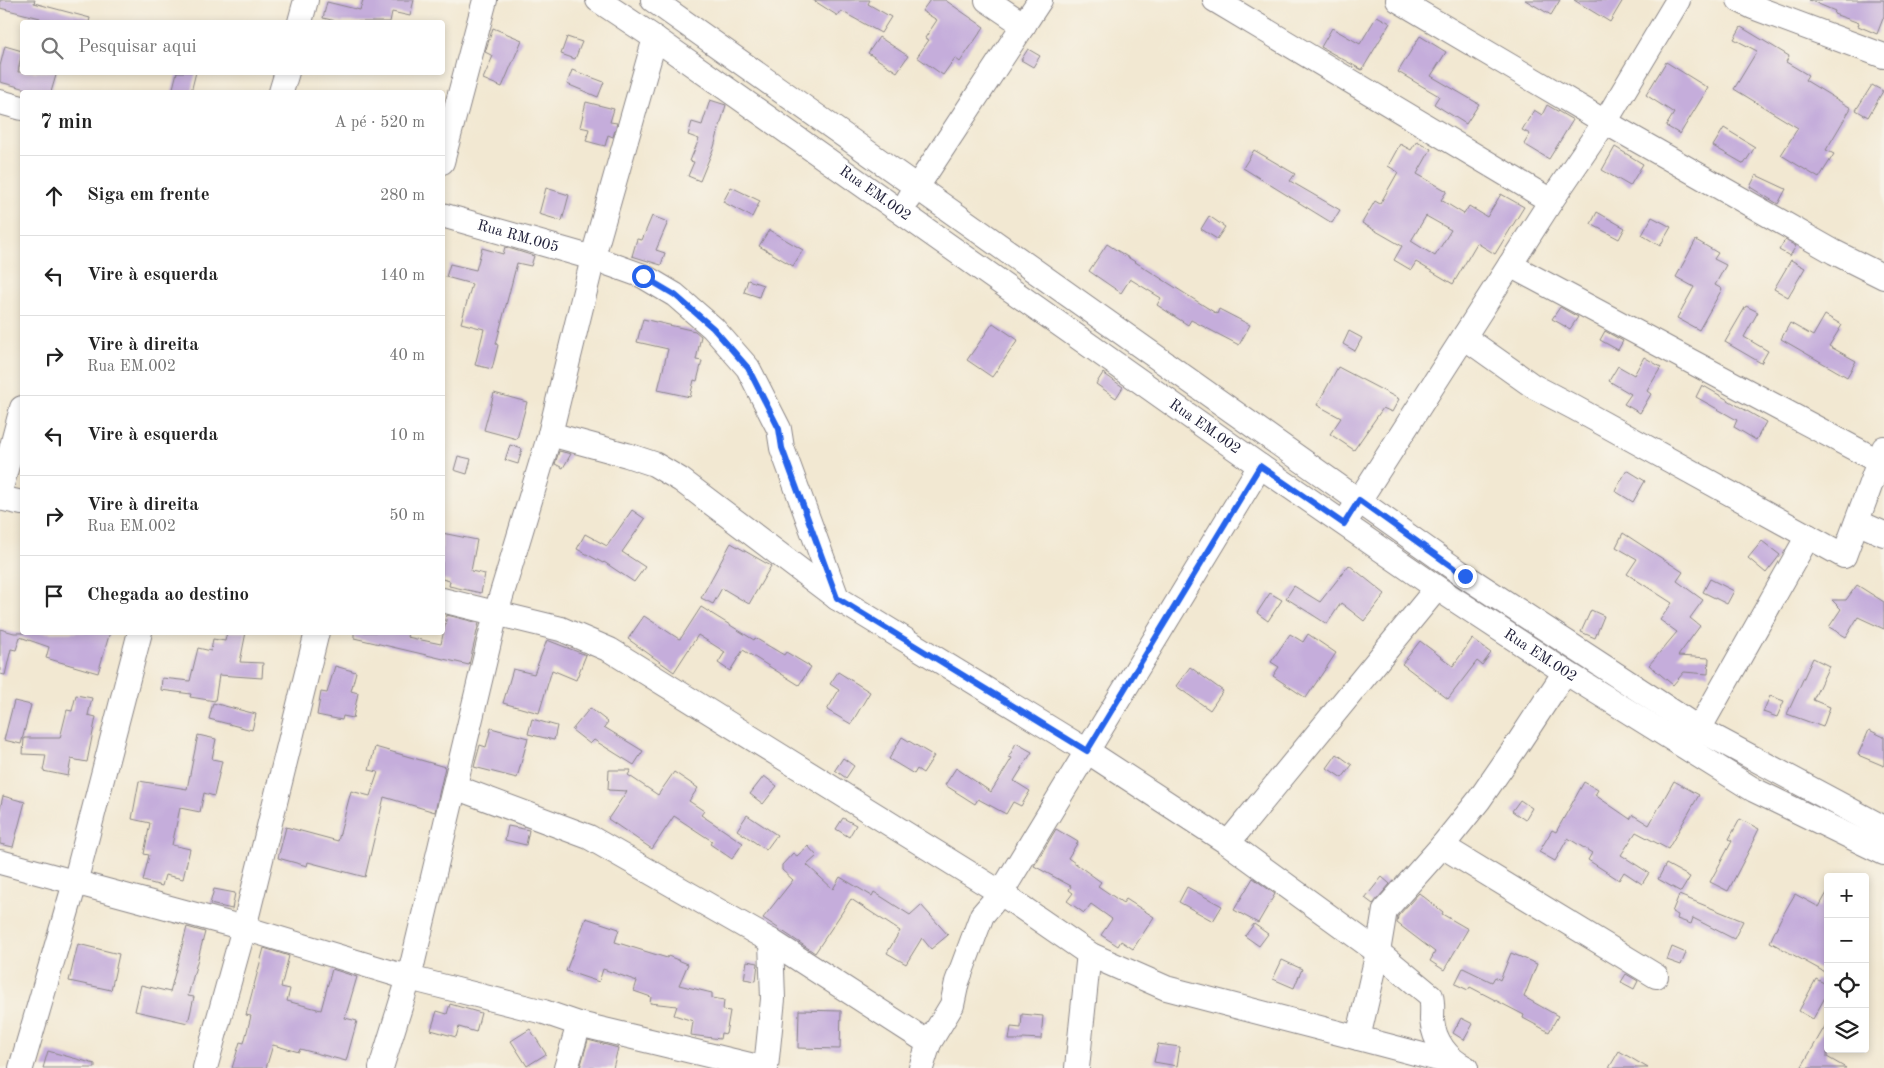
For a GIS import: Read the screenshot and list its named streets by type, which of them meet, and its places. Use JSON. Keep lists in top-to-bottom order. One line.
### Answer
{"streets":{"street":["Rua EM.002","Rua RM.005"]},"page":{"search":"Pesquisar aqui","heading":["7 min","A pé · 520 m"],"list":[["Siga em frente","280 m"],["Vire à esquerda","140 m"],["Vire à direita","Rua EM.002","40 m"],["Vire à esquerda","10 m"],["Vire à direita","Rua EM.002","50 m"],"Chegada ao destino"],"map_buttons":["+","−"]}}
